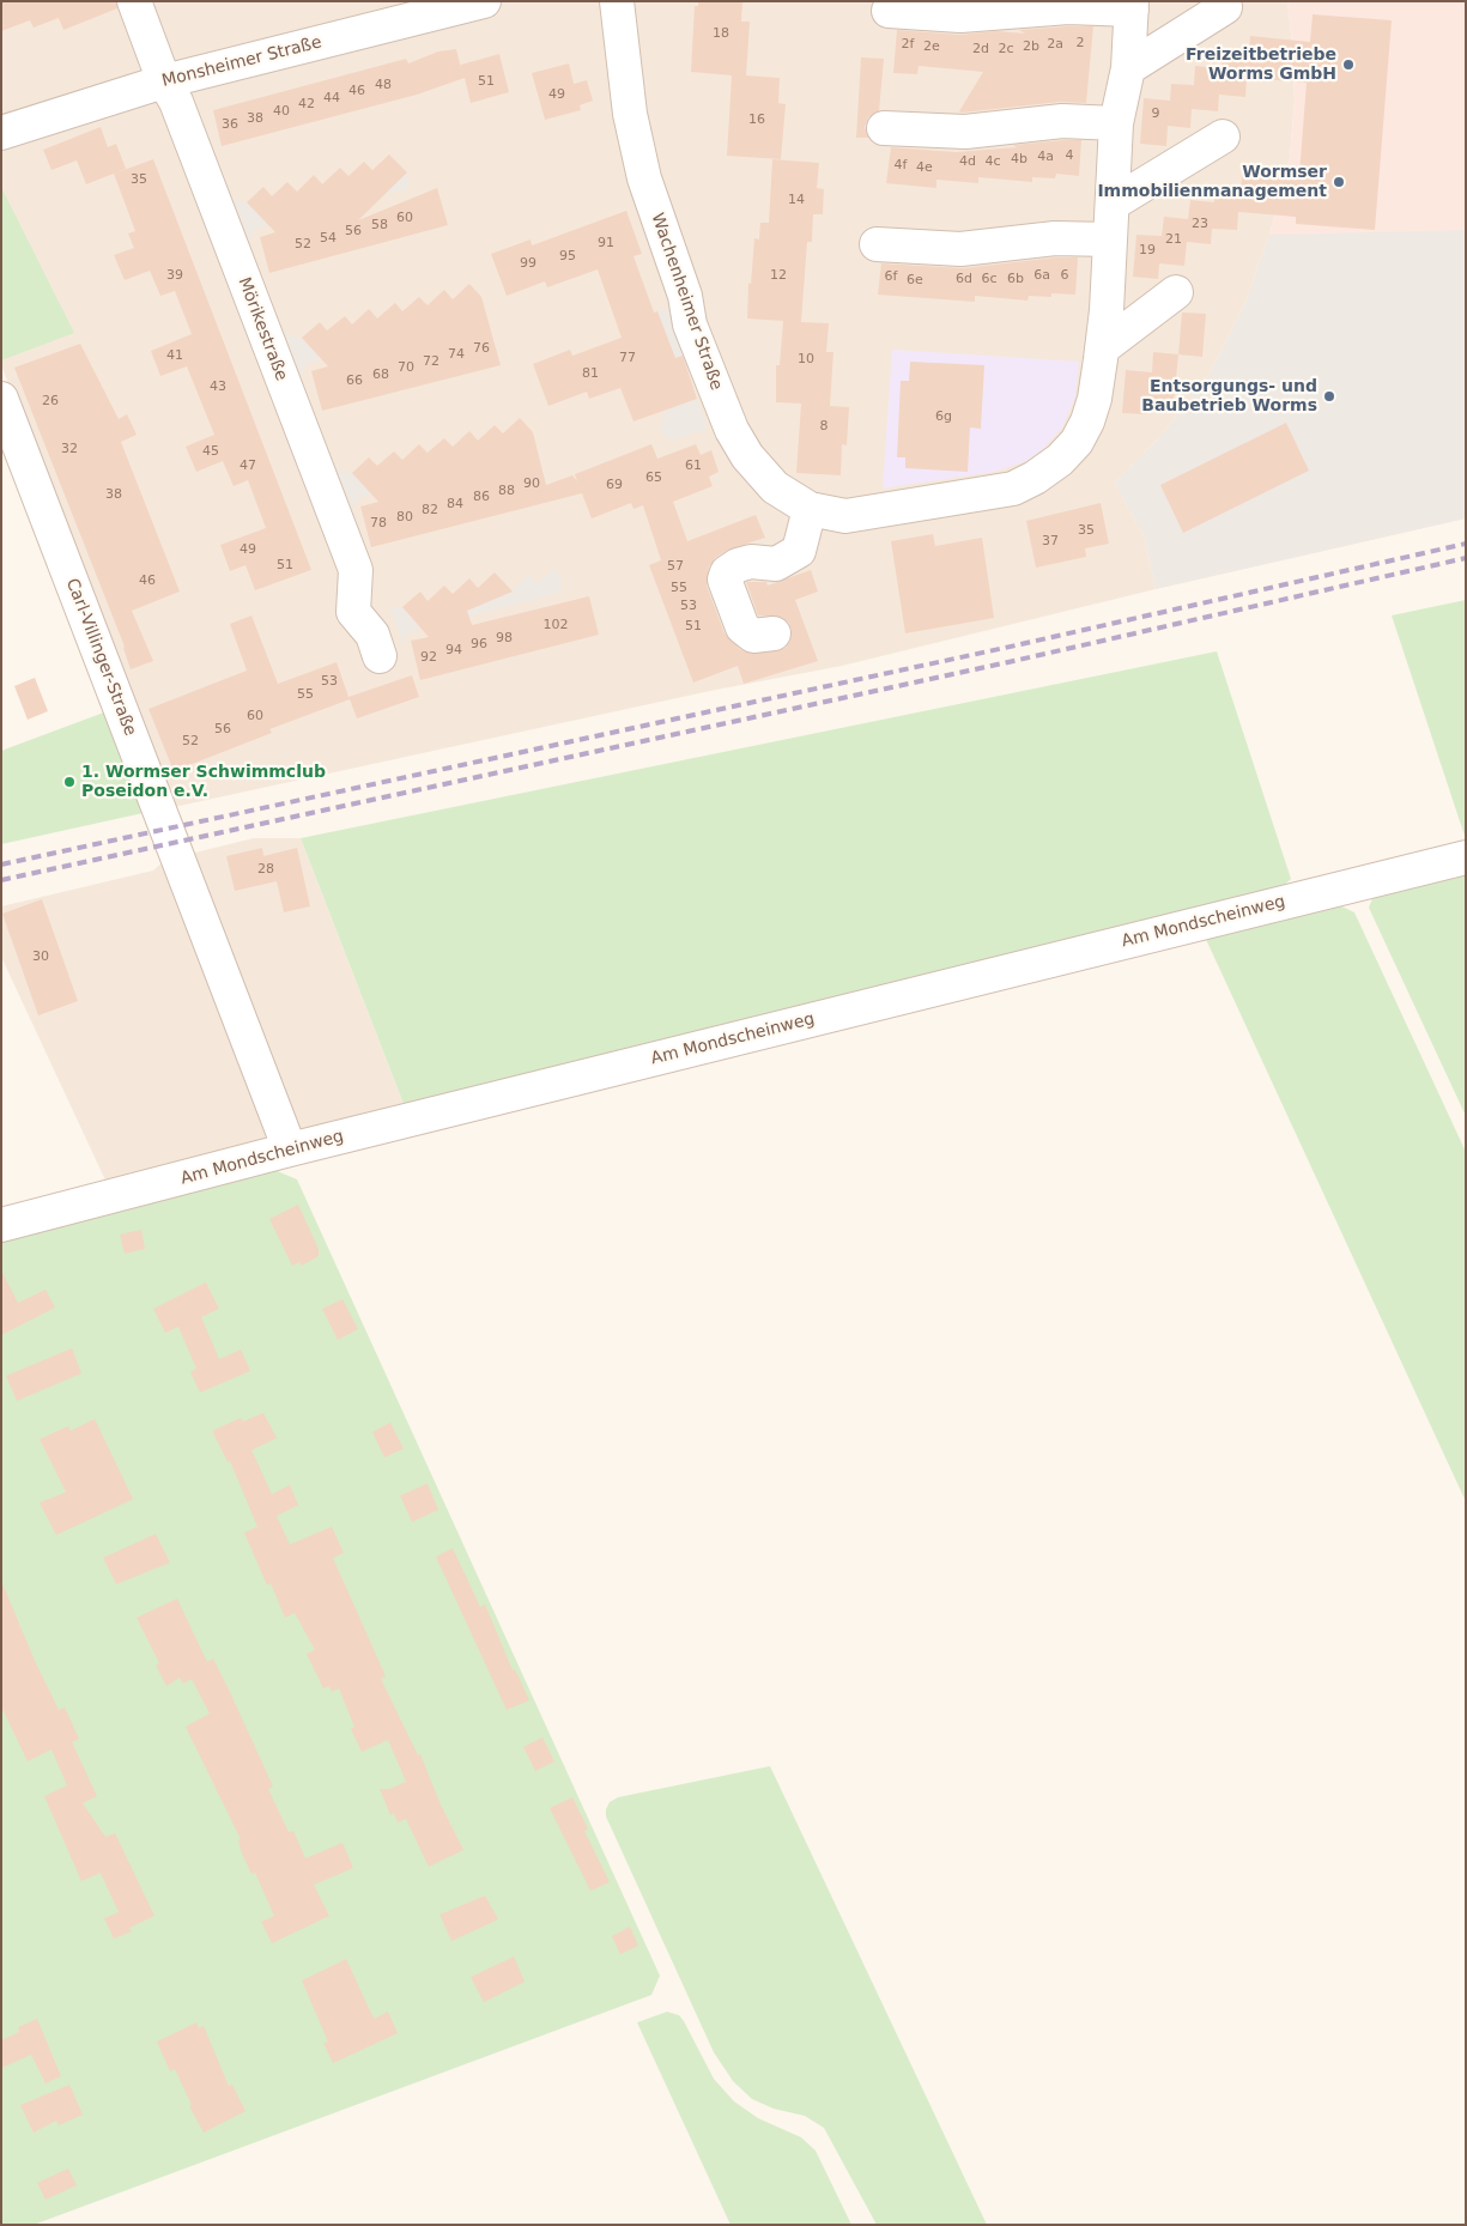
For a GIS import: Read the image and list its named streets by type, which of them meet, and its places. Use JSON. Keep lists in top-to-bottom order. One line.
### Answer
{"streets":{"street":["Monsheimer Straße","Wachenheimer Straße","Mörikestraße","Carl-Villinger-Straße","Am Mondscheinweg"]},"crossings":[["Monsheimer Straße","Mörikestraße"],["Carl-Villinger-Straße","Am Mondscheinweg"]],"places":["Freizeitbetriebe Worms GmbH","Wormser Immobilienmanagement","Entsorgungs- und Baubetrieb Worms","1. Wormser Schwimmclub Poseidon e.V."],"house_numbers":["18","2","2f","2a","2e","2b","2d","2c","51","48","46","49","44","42","40","9","38","16","36","4","4a","4b","4d","4c","4f","4e","35","14","60","23","58","56","54","21","91","52","19","95","99","39","12","6a","6","6f","6d","6c","6b","6e","76","74","41","77","10","72","70","81","68","66","43","26","6g","8","32","45","47","61","65","90","69","88","38","86","84","82","80","78","35","37","49","51","57","46","55","53","102","51","98","96","94","92","53","55","60","56","52","28","30"]}
